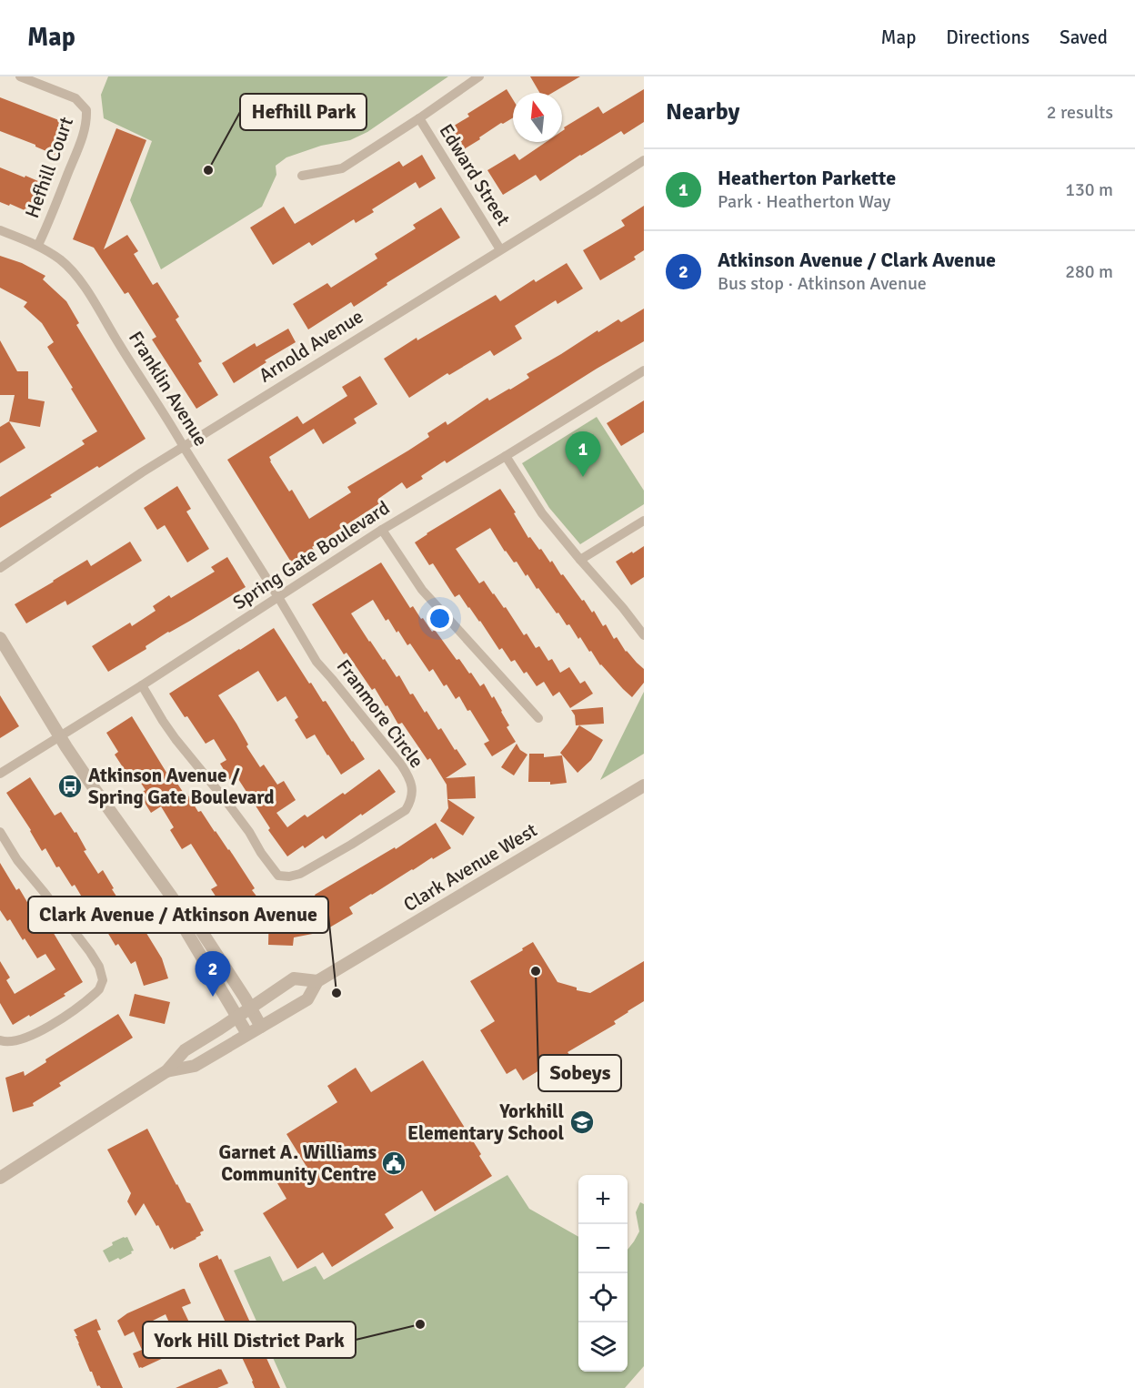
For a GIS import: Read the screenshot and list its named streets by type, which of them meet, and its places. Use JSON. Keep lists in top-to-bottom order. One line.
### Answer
{"streets":{"street":["Hefhill Court","Edward Street","Arnold Avenue","Franklin Avenue","Spring Gate Boulevard","Franmore Circle","Clark Avenue West"]},"crossings":[["Hefhill Court","Franklin Avenue"],["Edward Street","Arnold Avenue"],["Arnold Avenue","Franklin Avenue"],["Franklin Avenue","Spring Gate Boulevard"],["Franklin Avenue","Franmore Circle"],["Spring Gate Boulevard","Franmore Circle"]],"places":{"other":["Hefhill Park","Sobeys","Clark Avenue / Atkinson Avenue","York Hill District Park"],"bus stop":["Atkinson Avenue / Spring Gate Boulevard"],"school or university":["Yorkhill Elementary School"],"public building":["Garnet A. Williams Community Centre"]},"north":"top","page":{"header":"Map","nav":["Map","Directions","Saved"],"heading":["Nearby","2 results"],"list":[{"mark":"1","name":"Heatherton Parkette","note":"Park · Heatherton Way","value":"130 m"},{"mark":"2","name":"Atkinson Avenue / Clark Avenue","note":"Bus stop · Atkinson Avenue","value":"280 m"}],"pins":["1","2"],"map_buttons":["+","−"]}}
